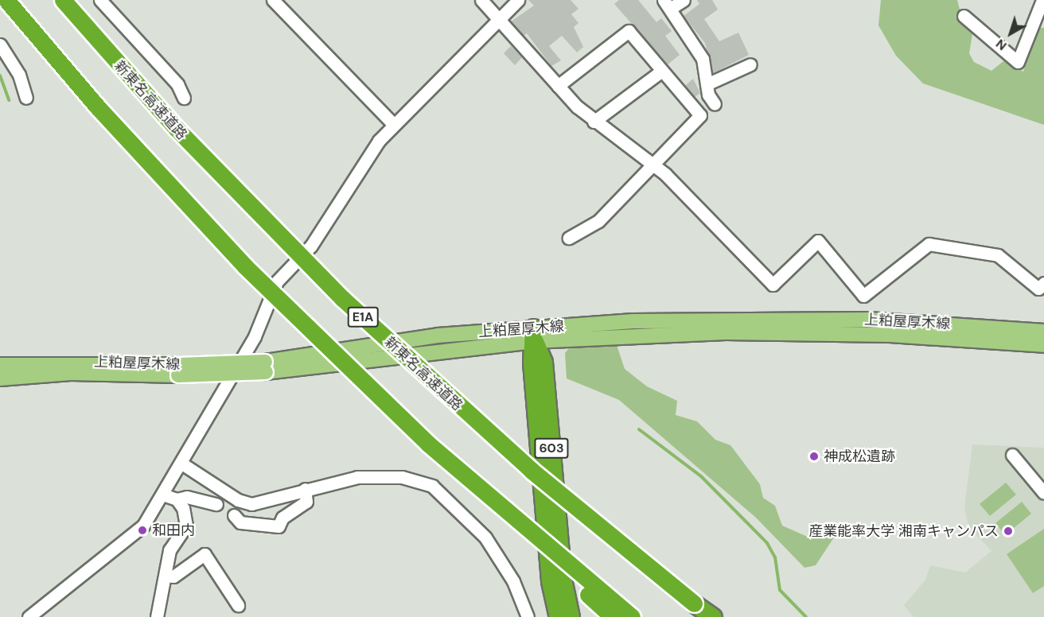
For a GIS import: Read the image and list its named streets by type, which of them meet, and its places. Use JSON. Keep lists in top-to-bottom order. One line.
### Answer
{"streets":{"highway":["新東名高速道路","E1A","603"],"main road":["上粕屋厚木線"]},"crossings":[["上粕屋厚木線","603"]],"places":["神成松遺跡","和田内","産業能率大学 湘南キャンパス"],"north":"bottom left"}
